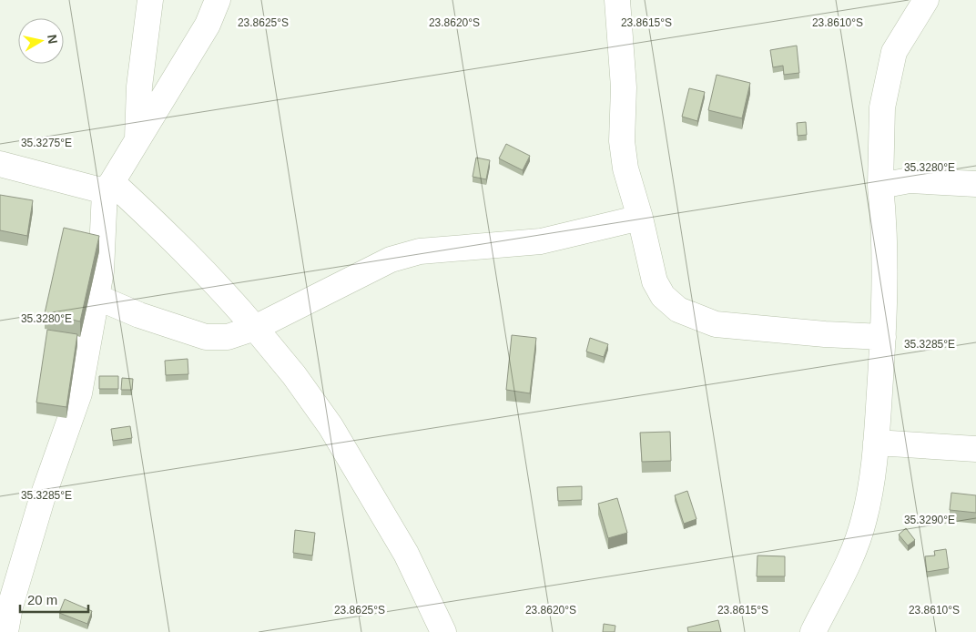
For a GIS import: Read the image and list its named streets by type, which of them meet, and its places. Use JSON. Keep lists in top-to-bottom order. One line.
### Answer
{"scale_bar":"20 m","north":"right","coordinates":["23.8625°S","23.8620°S","23.8615°S","23.8610°S","35.3275°E","35.3280°E","35.3285°E","35.3290°E"]}
